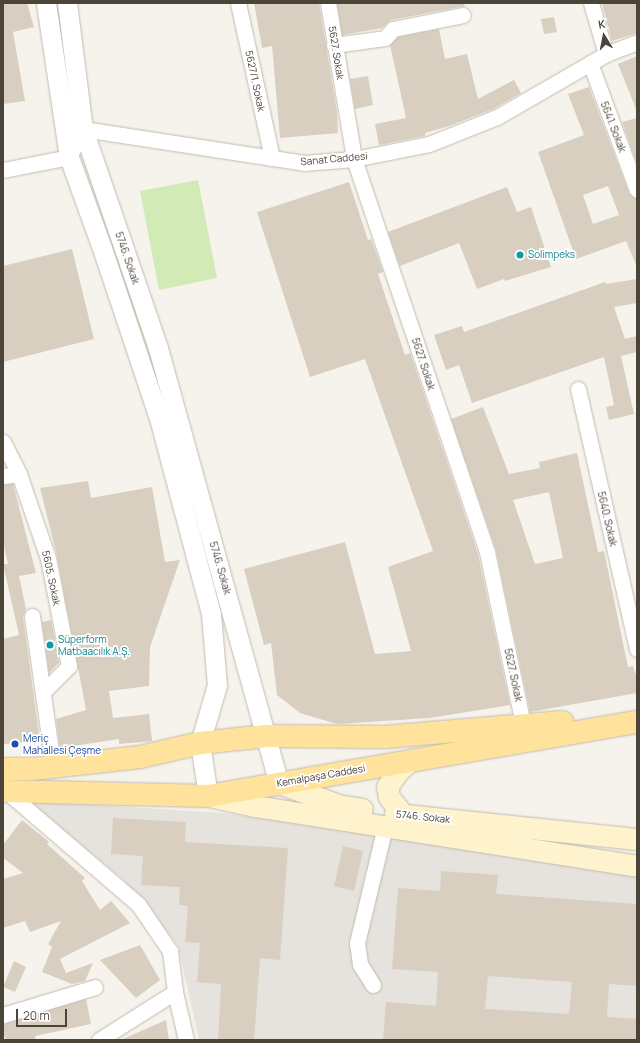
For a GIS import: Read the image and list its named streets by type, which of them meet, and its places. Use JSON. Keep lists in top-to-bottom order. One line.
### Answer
{"streets":{"main road":["5746. Sokak","Kemalpaşa Caddesi"],"street":["5627. Sokak","5627/1. Sokak","5641. Sokak","Sanat Caddesi","5640. Sokak","5605. Sokak"]},"crossings":[["5627. Sokak","Sanat Caddesi"],["5627. Sokak","Kemalpaşa Caddesi"],["5627/1. Sokak","Sanat Caddesi"],["5641. Sokak","Sanat Caddesi"],["Sanat Caddesi","5746. Sokak"],["5746. Sokak","Kemalpaşa Caddesi"]],"places":["Solimpeks","Süperform Matbaacılık A.Ş.","Meriç Mahallesi Çeşme"],"scale_bar":"20 m","north":"top"}
